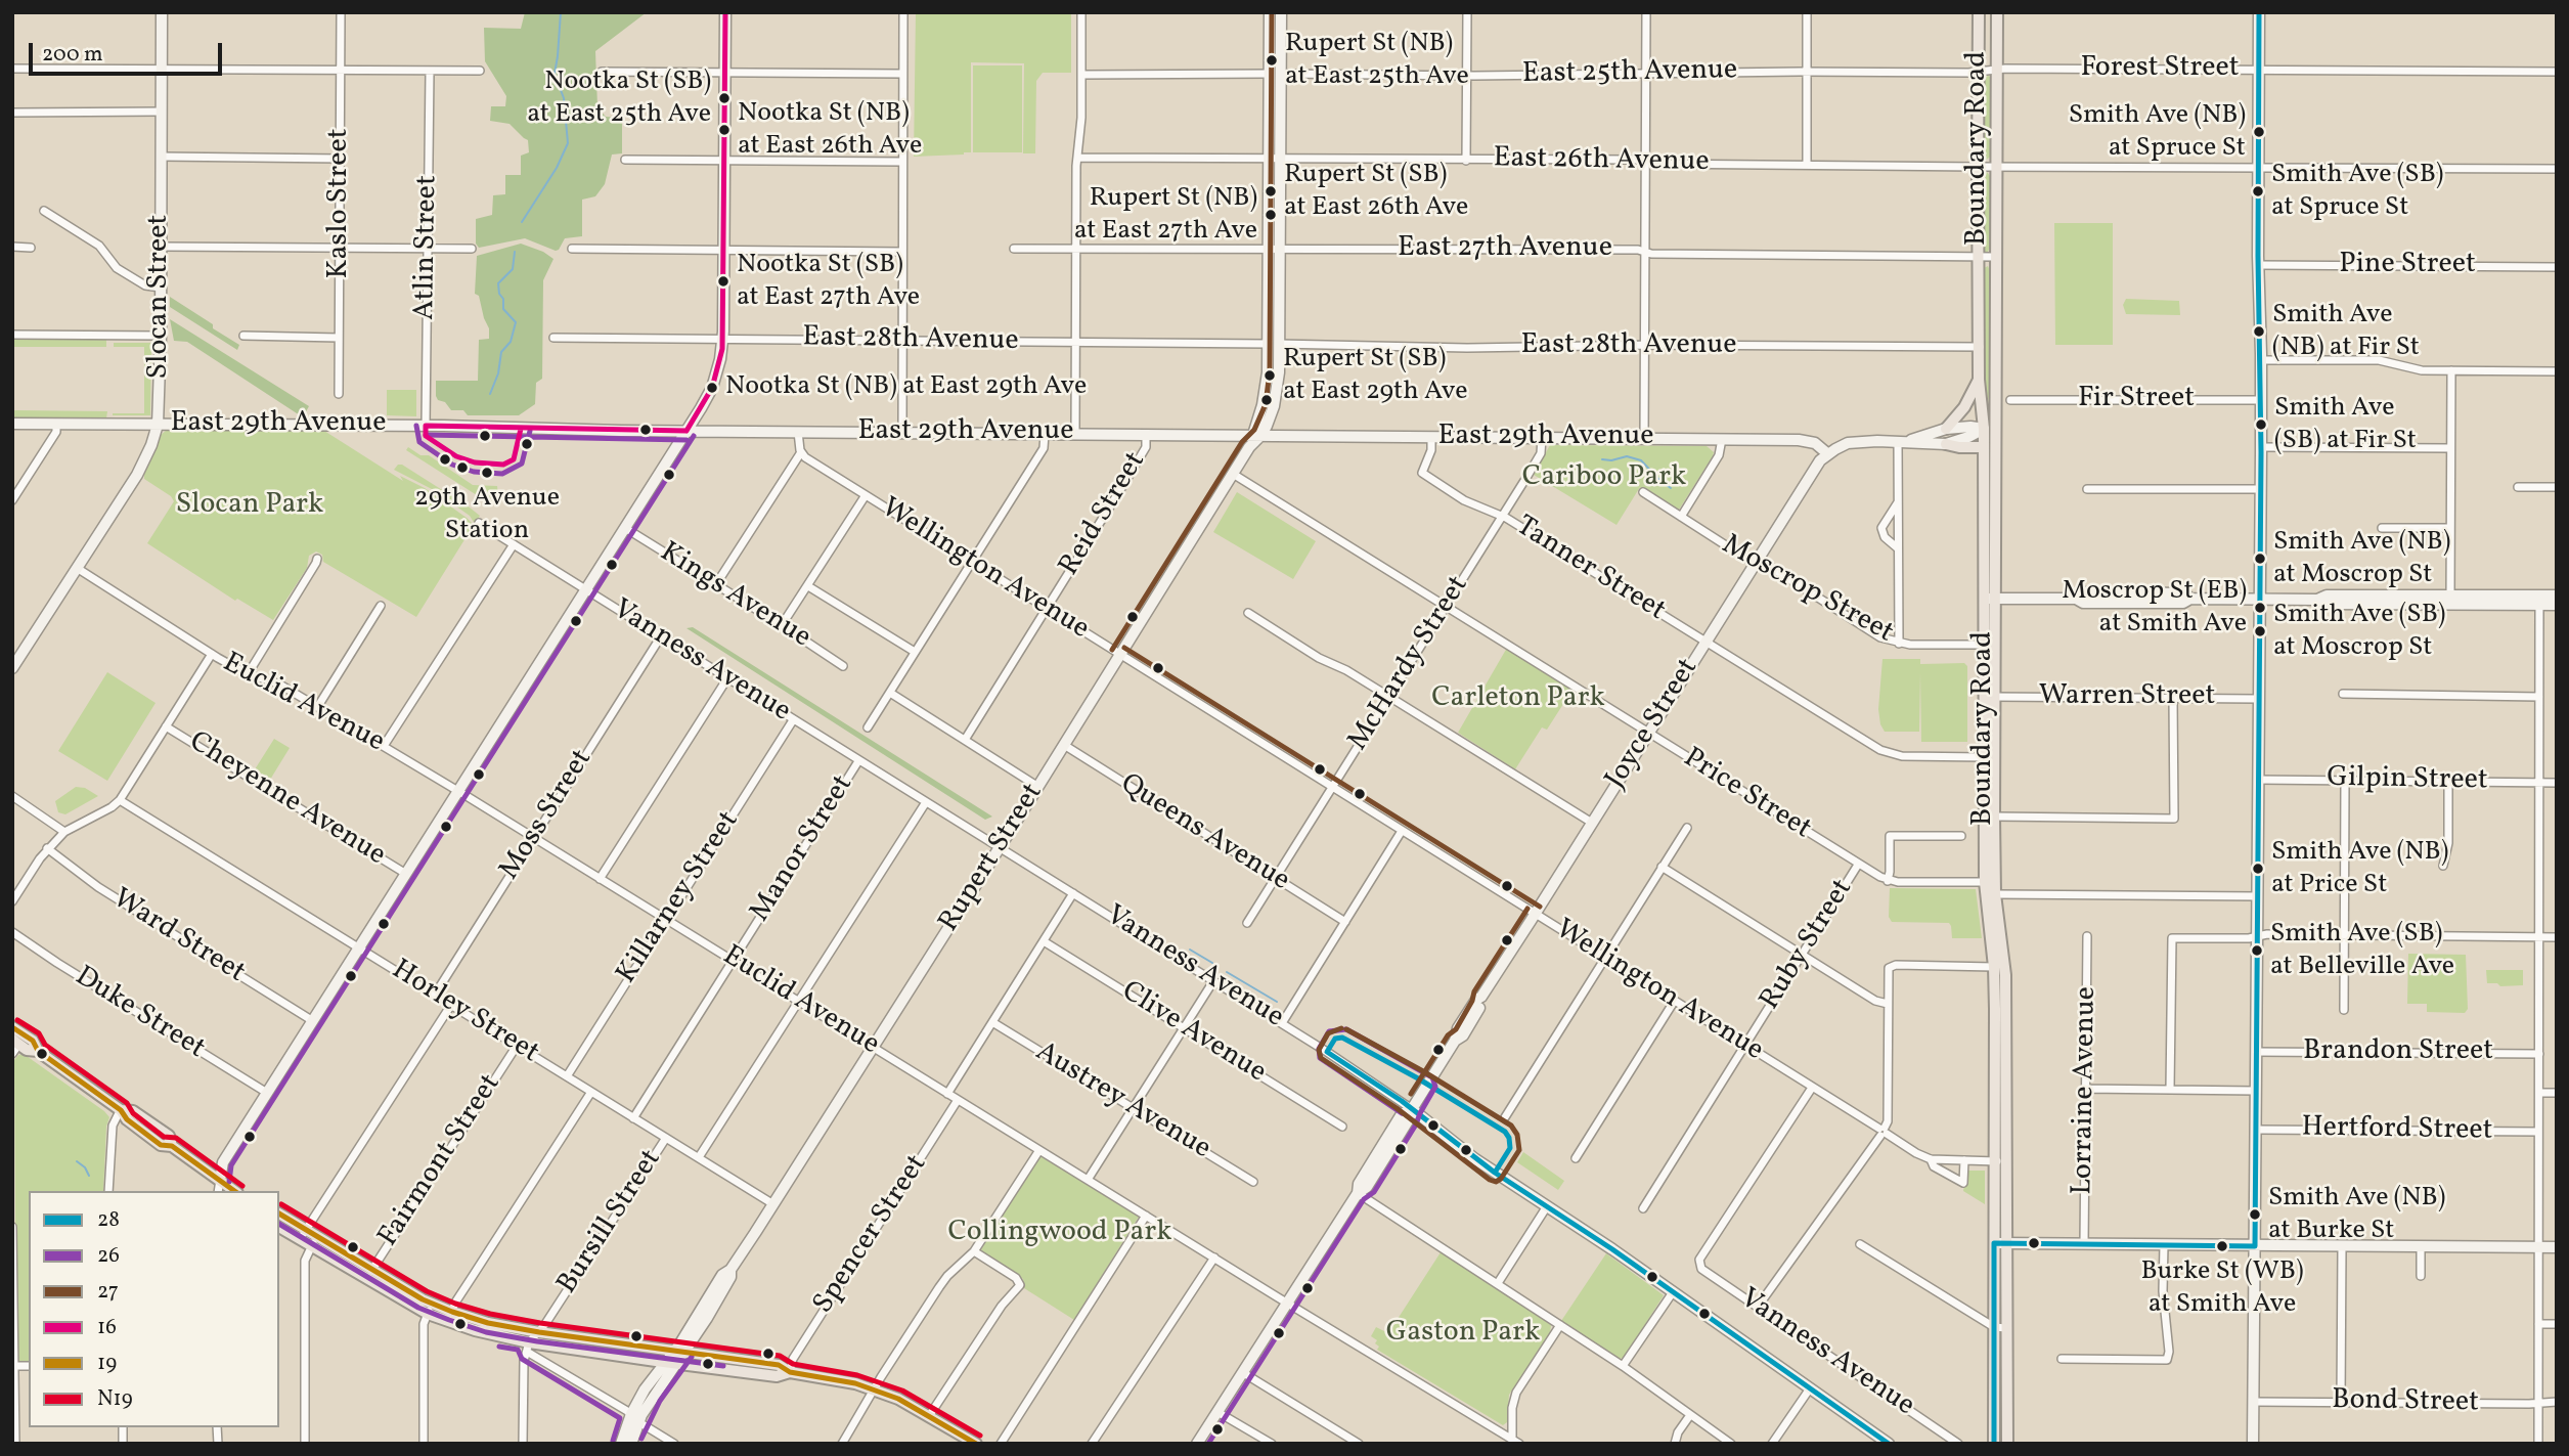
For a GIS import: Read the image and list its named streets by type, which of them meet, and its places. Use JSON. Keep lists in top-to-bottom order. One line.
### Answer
{"streets":{"main road":["Boundary Road"],"street":["Forest Street","East 25th Avenue","East 26th Avenue","Kaslo Street","Atlin Street","East 27th Avenue","Pine Street","Slocan Street","East 28th Avenue","Fir Street","East 29th Avenue","Reid Street","Wellington Avenue","Tanner Street","Moscrop Street","Kings Avenue","Vanness Avenue","McHardy Street","Warren Street","Euclid Avenue","Joyce Street","Gilpin Street","Price Street","Cheyenne Avenue","Moss Street","Queens Avenue","Manor Street","Rupert Street","Killarney Street","Ward Street","Ruby Street","Horley Street","Duke Street","Clive Avenue","Brandon Street","Lorraine Avenue","Austrey Avenue","Hertford Street","Fairmont Street","Bursill Street","Spencer Street","Bond Street"]},"crossings":[["Forest Street","East 25th Avenue"],["Forest Street","Boundary Road"],["East 25th Avenue","Boundary Road"],["East 25th Avenue","Rupert Street"],["Boundary Road","East 26th Avenue"],["Boundary Road","East 27th Avenue"],["Boundary Road","East 28th Avenue"],["Boundary Road","Wellington Avenue"],["Boundary Road","Tanner Street"],["Boundary Road","Moscrop Street"],["Boundary Road","Warren Street"],["Boundary Road","Price Street"],["East 26th Avenue","Rupert Street"],["Atlin Street","East 29th Avenue"],["East 27th Avenue","Rupert Street"],["Slocan Street","East 29th Avenue"],["Slocan Street","Euclid Avenue"],["East 28th Avenue","Rupert Street"],["East 29th Avenue","Reid Street"],["East 29th Avenue","Tanner Street"],["East 29th Avenue","McHardy Street"],["East 29th Avenue","Joyce Street"],["East 29th Avenue","Rupert Street"],["Reid Street","Wellington Avenue"],["Wellington Avenue","Vanness Avenue"],["Wellington Avenue","McHardy Street"],["Wellington Avenue","Joyce Street"],["Wellington Avenue","Rupert Street"],["Wellington Avenue","Ruby Street"],["Tanner Street","McHardy Street"],["Tanner Street","Joyce Street"],["Moscrop Street","Joyce Street"],["Vanness Avenue","Joyce Street"],["Vanness Avenue","Moss Street"],["Vanness Avenue","Manor Street"],["Vanness Avenue","Rupert Street"],["Vanness Avenue","Killarney Street"],["McHardy Street","Price Street"],["McHardy Street","Queens Avenue"],["Euclid Avenue","Joyce Street"],["Euclid Avenue","Moss Street"],["Euclid Avenue","Manor Street"],["Euclid Avenue","Rupert Street"],["Euclid Avenue","Killarney Street"],["Euclid Avenue","Spencer Street"],["Joyce Street","Price Street"],["Price Street","Rupert Street"],["Price Street","Ruby Street"],["Moss Street","Horley Street"],["Queens Avenue","Rupert Street"],["Manor Street","Horley Street"],["Rupert Street","Horley Street"],["Killarney Street","Horley Street"],["Horley Street","Fairmont Street"],["Horley Street","Bursill Street"]],"parks":["Cariboo Park","Slocan Park","Carleton Park","Collingwood Park","Gaston Park"],"places":["Rupert St (NB) at East 25th Ave","Nootka St (SB) at East 25th Ave","Nootka St (NB) at East 26th Ave","Smith Ave (NB) at Spruce St","Rupert St (SB) at East 26th Ave","Smith Ave (SB) at Spruce St","Rupert St (NB) at East 27th Ave","Nootka St (SB) at East 27th Ave","Smith Ave (NB) at Fir St","Rupert St (SB) at East 29th Ave","Nootka St (NB) at East 29th Ave","Smith Ave (SB) at Fir St","29th Avenue Station","Smith Ave (NB) at Moscrop St","Moscrop St (EB) at Smith Ave","Smith Ave (SB) at Moscrop St","Smith Ave (NB) at Price St","Smith Ave (SB) at Belleville Ave","Smith Ave (NB) at Burke St","Burke St (WB) at Smith Ave"],"lines":["transit line 28","transit line 27","transit line 16","transit line 26","transit line N19","transit line 19"],"legend":["28","26","27","16","19","N19"],"scale_bar":"200 m"}
